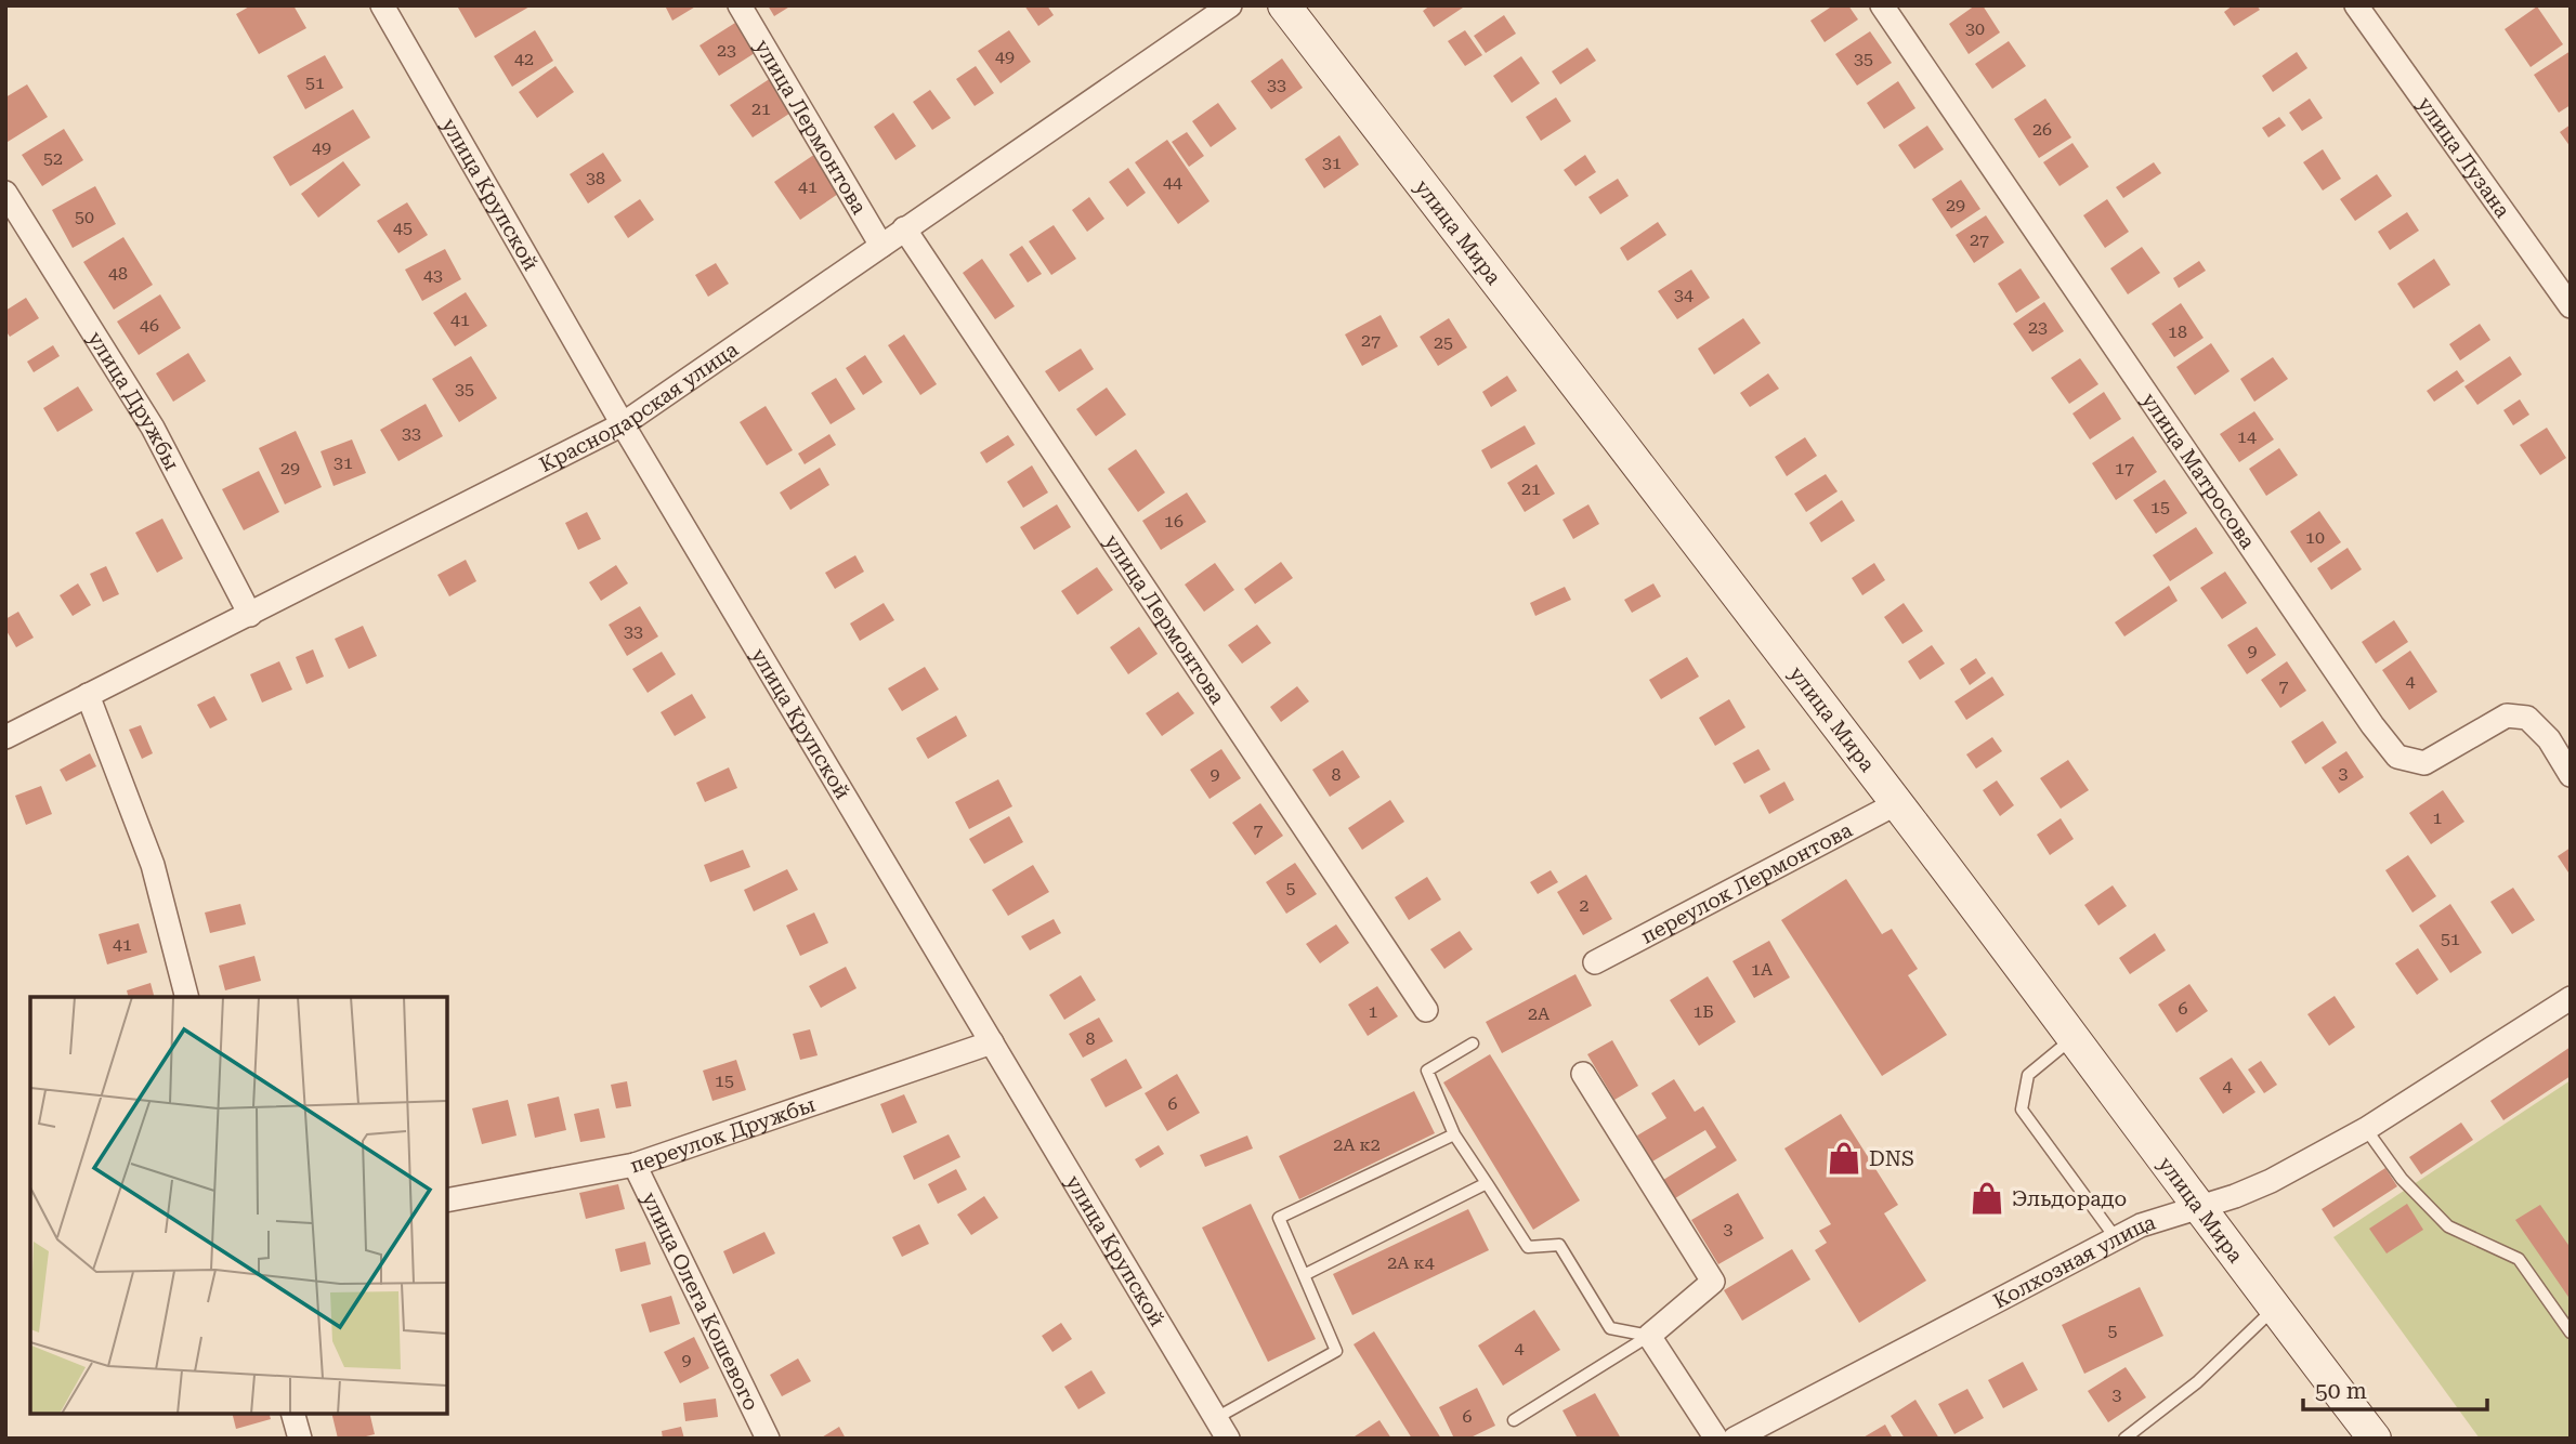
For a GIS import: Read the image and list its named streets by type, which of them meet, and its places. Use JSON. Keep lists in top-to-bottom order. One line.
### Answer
{"streets":{"main road":["улица Мира"],"street":["улица Лермонтова","улица Лузана","улица Крупской","улица Дружбы","Краснодарская улица","улица Матросова","переулок Лермонтова","переулок Дружбы","Колхозная улица","улица Олега Кошевого"]},"crossings":[["улица Лермонтова","Краснодарская улица"],["улица Крупской","Краснодарская улица"],["улица Крупской","переулок Дружбы"],["улица Мира","переулок Лермонтова"],["улица Мира","Колхозная улица"],["улица Дружбы","Краснодарская улица"],["переулок Дружбы","улица Олега Кошевого"]],"places":{"shop":["DNS","Эльдорадо"]},"house_numbers":["30","23","49","42","35","51","33","21","26","49","52","31","38","44","41","29","50","45","27","48","43","34","41","46","23","18","27","25","35","33","14","31","29","17","21","15","16","10","33","9","4","7","3","9","8","1","7","5","2","51","41","1А","6","1","1Б","2А","8","15","4","6","2А к2","3","2А к4","5","4","9","3","6"],"scale_bar":"50 m"}
